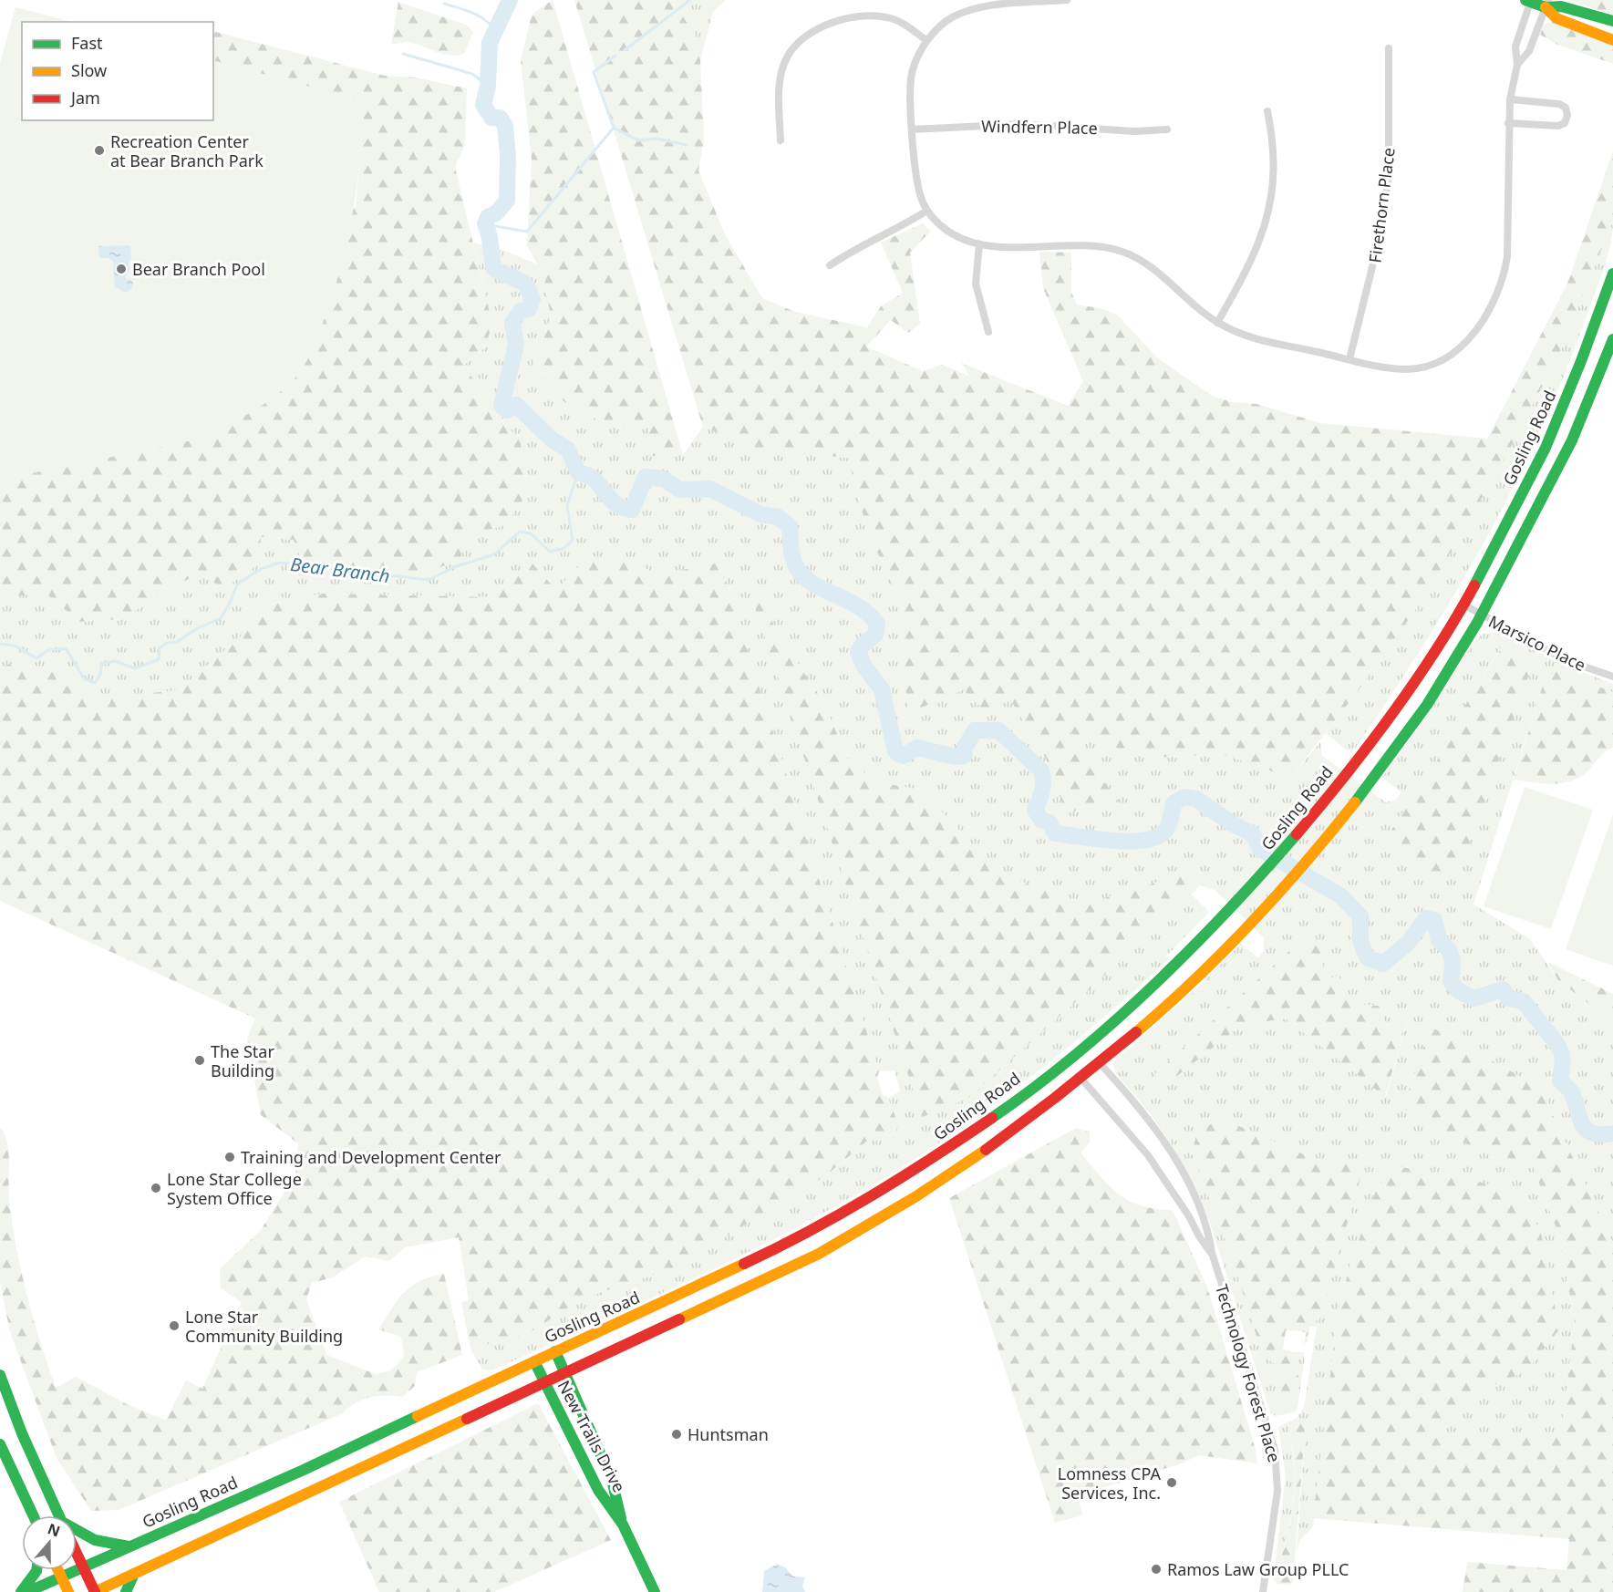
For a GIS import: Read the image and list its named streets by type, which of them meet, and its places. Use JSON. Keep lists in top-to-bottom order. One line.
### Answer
{"streets":{"main road":["Gosling Road","New Trails Drive"],"street":["Windfern Place","Firethorn Place","Marsico Place","Technology Forest Place"]},"crossings":[["Gosling Road","Marsico Place"],["Gosling Road","New Trails Drive"]],"water":["Bear Branch"],"places":["Recreation Center at Bear Branch Park","Bear Branch Pool","The Star Building","Training and Development Center","Lone Star College System Office","Lone Star Community Building","Huntsman","Lomness CPA Services, Inc.","Ramos Law Group PLLC"],"legend":["Fast","Slow","Jam"],"north":"top"}
